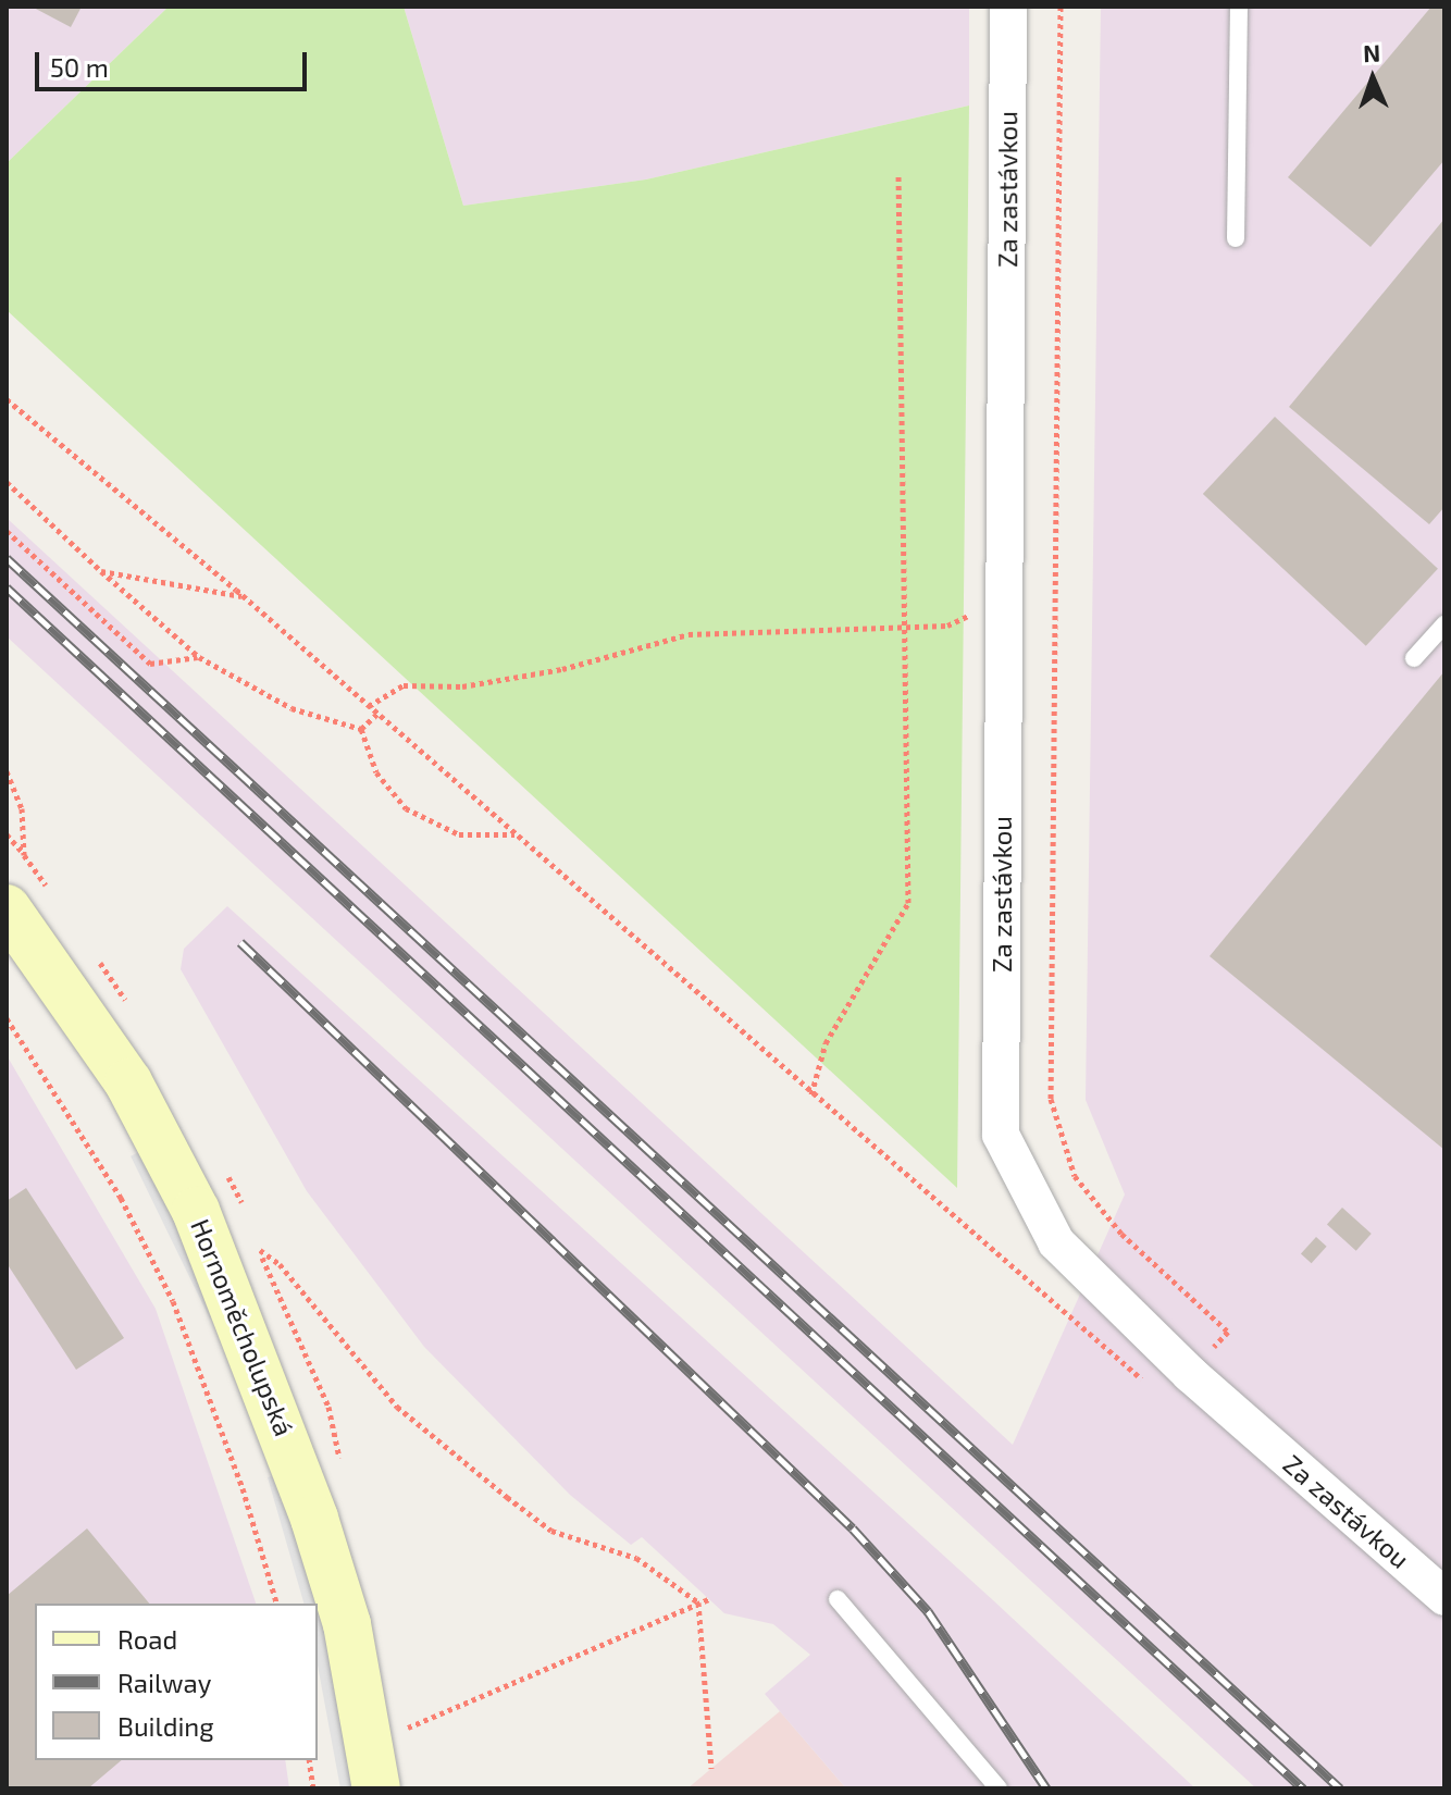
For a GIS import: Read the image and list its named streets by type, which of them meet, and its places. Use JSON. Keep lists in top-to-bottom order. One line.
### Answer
{"streets":{"street":["Za zastávkou","Hornoměcholupská"]},"legend":["Road","Railway","Building"],"scale_bar":"50 m","north":"top"}
